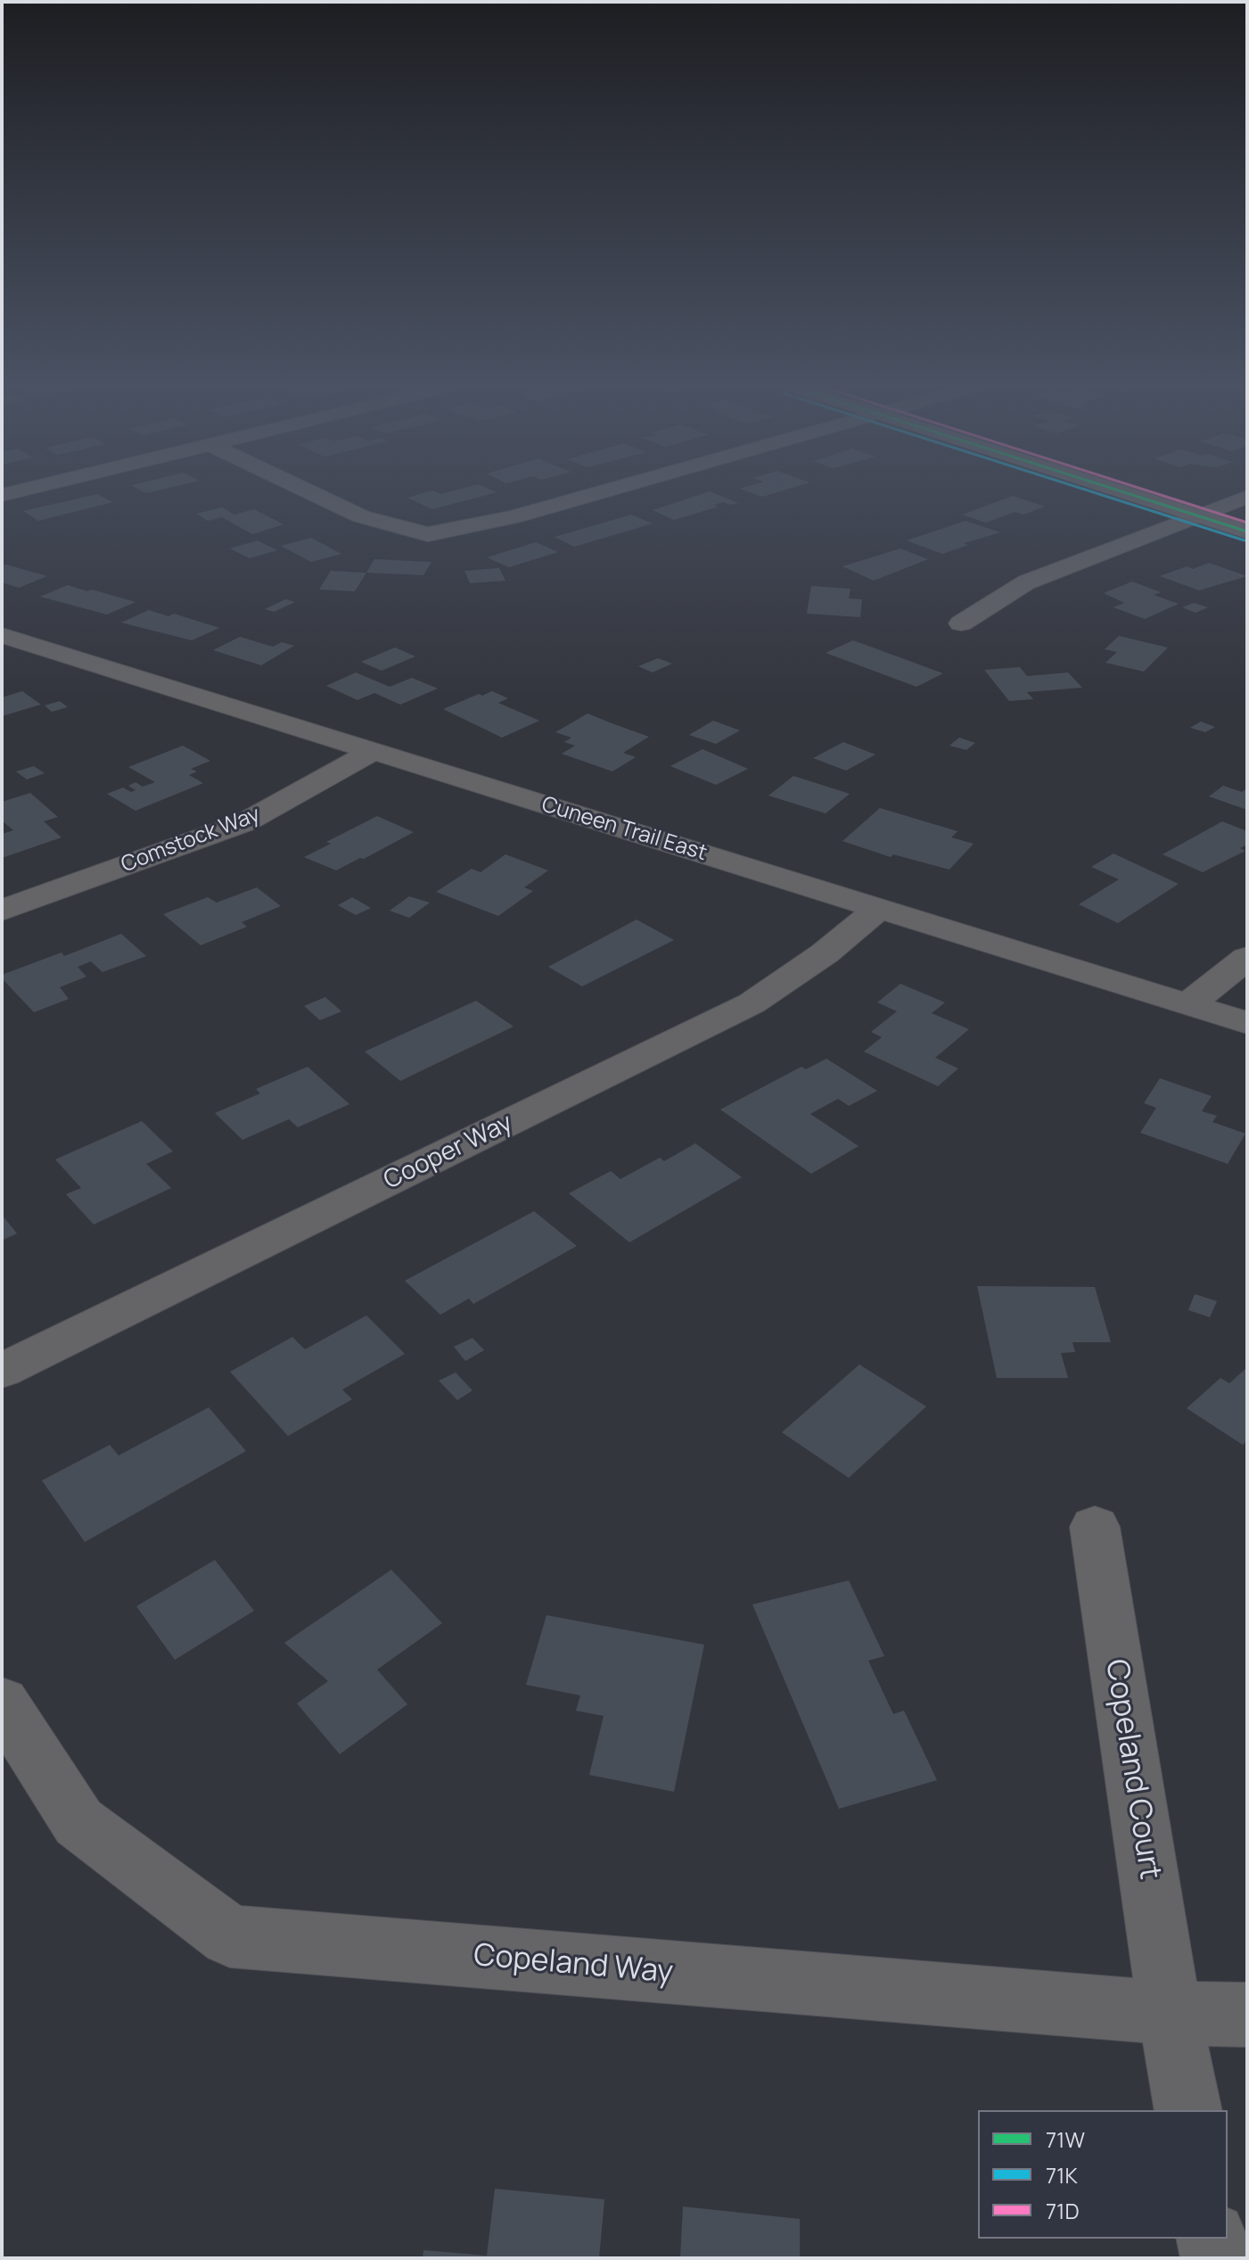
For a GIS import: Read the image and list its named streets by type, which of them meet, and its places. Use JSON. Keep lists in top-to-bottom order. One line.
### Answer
{"streets":{"street":["Cuneen Trail East","Comstock Way","Cooper Way","Copeland Court","Copeland Way"]},"crossings":[["Cuneen Trail East","Comstock Way"],["Cuneen Trail East","Cooper Way"],["Copeland Court","Copeland Way"]],"lines":["transit line 71W","transit line 71K","transit line 71D"],"legend":["71W","71K","71D"]}
